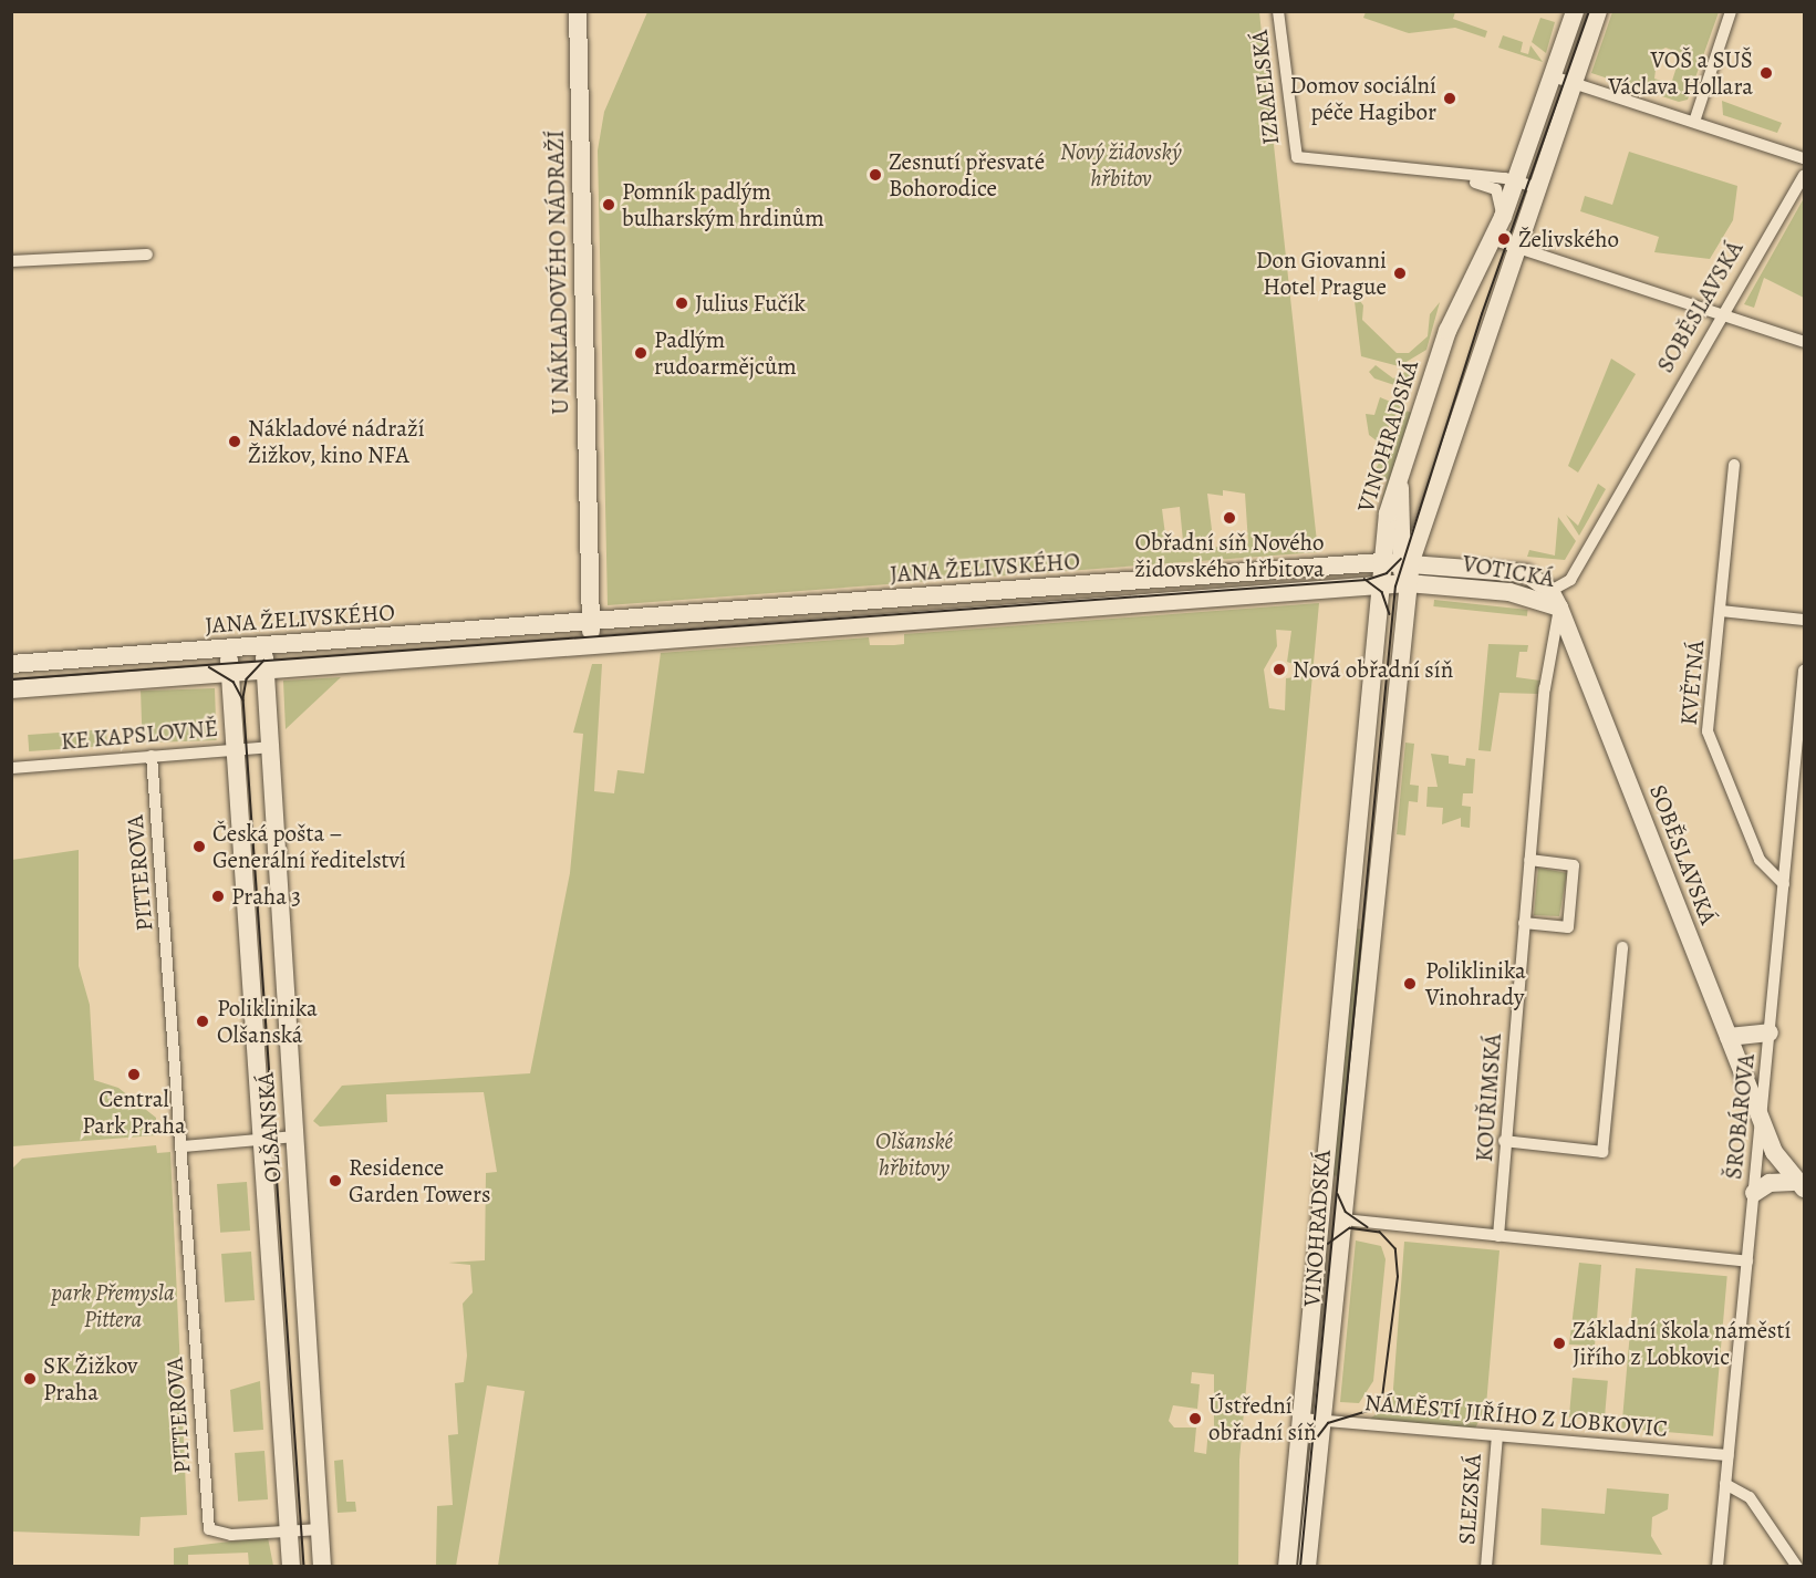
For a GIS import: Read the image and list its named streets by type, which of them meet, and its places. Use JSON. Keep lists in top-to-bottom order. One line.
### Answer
{"streets":{"main road":["U NÁKLADOVÉHO NÁDRAŽÍ","SOBĚSLAVSKÁ","VINOHRADSKÁ","JANA ŽELIVSKÉHO","VOTICKÁ","OLŠANSKÁ"],"street":["IZRAELSKÁ","KVĚTNÁ","KE KAPSLOVNĚ","PITTEROVA","KOUŘIMSKÁ","ŠROBÁROVA","NÁMĚSTÍ JIŘÍHO Z LOBKOVIC","SLEZSKÁ"]},"crossings":[["U NÁKLADOVÉHO NÁDRAŽÍ","JANA ŽELIVSKÉHO"],["SOBĚSLAVSKÁ","VOTICKÁ"],["SOBĚSLAVSKÁ","KOUŘIMSKÁ"],["SOBĚSLAVSKÁ","ŠROBÁROVA"],["VINOHRADSKÁ","JANA ŽELIVSKÉHO"],["VINOHRADSKÁ","VOTICKÁ"],["VINOHRADSKÁ","NÁMĚSTÍ JIŘÍHO Z LOBKOVIC"],["JANA ŽELIVSKÉHO","VOTICKÁ"],["JANA ŽELIVSKÉHO","OLŠANSKÁ"],["VOTICKÁ","KOUŘIMSKÁ"],["KVĚTNÁ","ŠROBÁROVA"],["KE KAPSLOVNĚ","PITTEROVA"],["KE KAPSLOVNĚ","OLŠANSKÁ"],["PITTEROVA","OLŠANSKÁ"],["ŠROBÁROVA","NÁMĚSTÍ JIŘÍHO Z LOBKOVIC"],["NÁMĚSTÍ JIŘÍHO Z LOBKOVIC","SLEZSKÁ"]],"parks":["Nový židovský hřbitov","Olšanské hřbitovy","park Přemysla Pittera"],"places":["VOŠ a SUŠ Václava Hollara","Domov sociální péče Hagibor","Zesnutí přesvaté Bohorodice","Pomník padlým bulharským hrdinům","Želivského","Don Giovanni Hotel Prague","Julius Fučík","Padlým rudoarmějcům","Nákladové nádraží Žižkov, kino NFA","Obřadní síň Nového židovského hřbitova","Nová obřadní síň","Česká pošta – Generální ředitelství","Praha 3","Poliklinika Vinohrady","Poliklinika Olšanská","Central Park Praha","Residence Garden Towers","Základní škola náměstí Jiřího z Lobkovic","SK Žižkov Praha","Ústřední obřadní síň"]}
